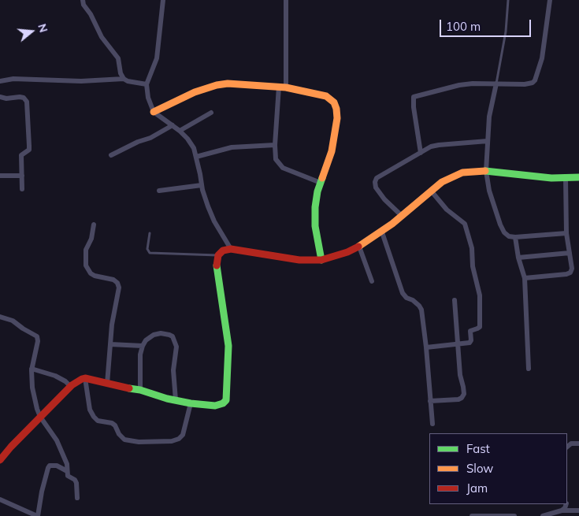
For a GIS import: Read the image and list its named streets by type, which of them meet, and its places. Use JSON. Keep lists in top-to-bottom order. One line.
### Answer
{"legend":["Fast","Slow","Jam"],"scale_bar":"100 m","north":"right"}
